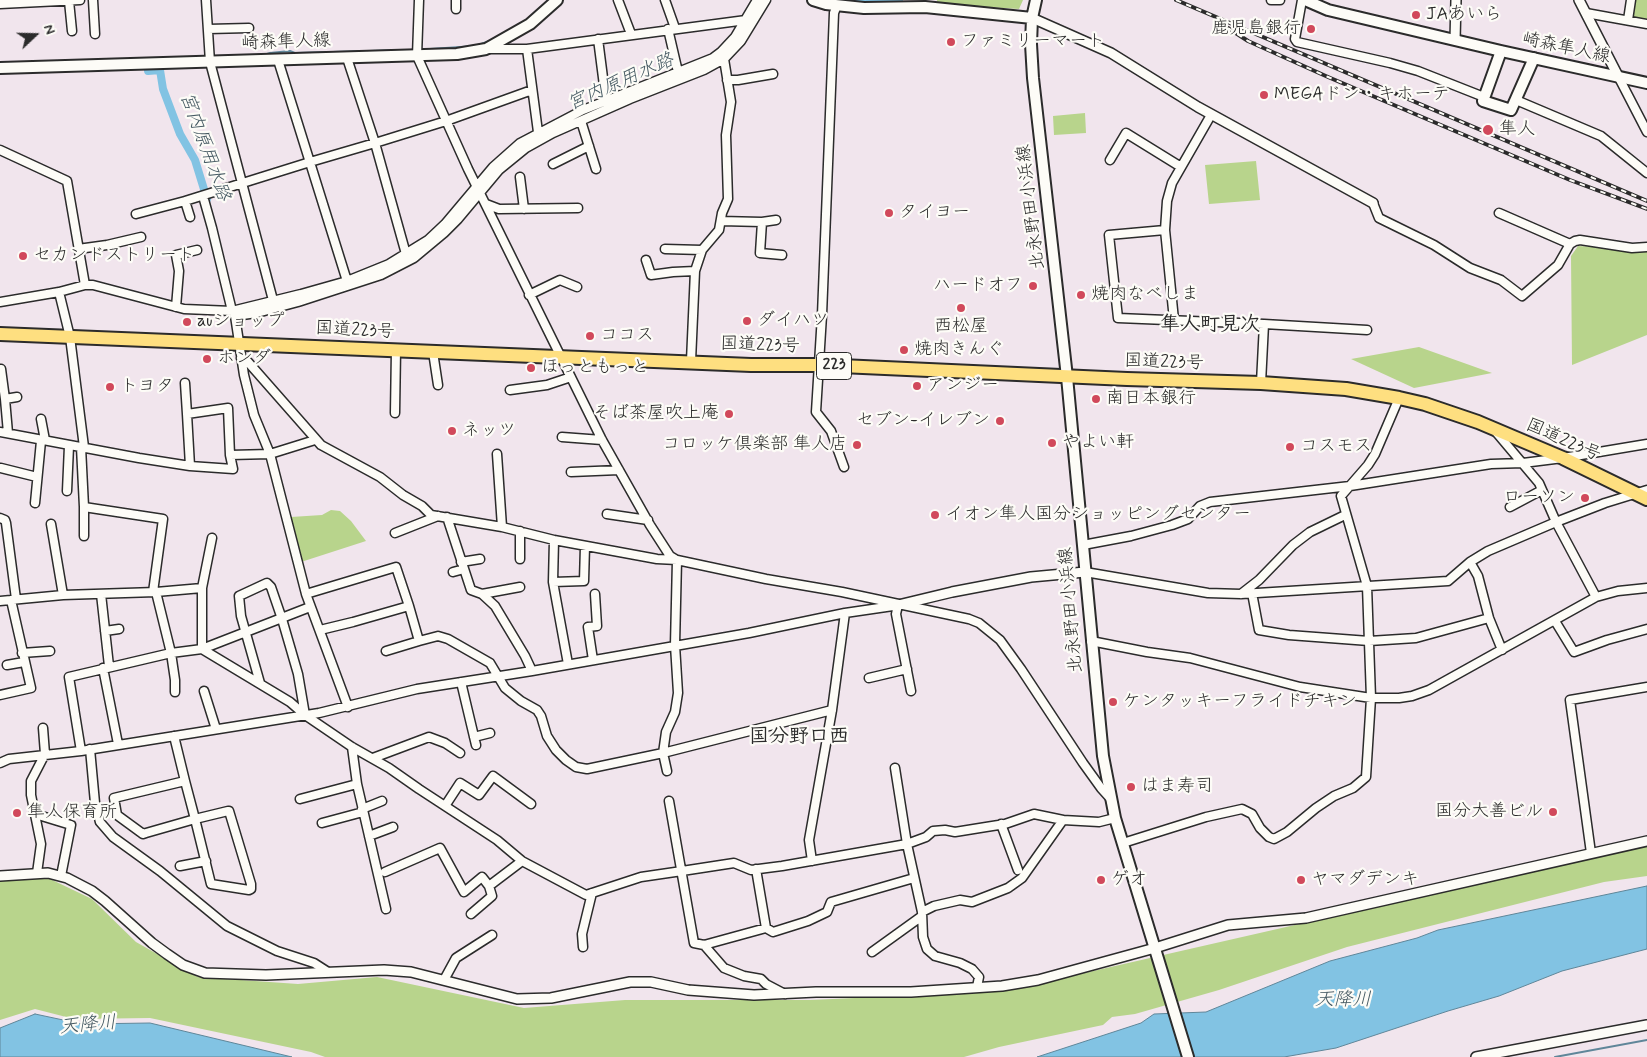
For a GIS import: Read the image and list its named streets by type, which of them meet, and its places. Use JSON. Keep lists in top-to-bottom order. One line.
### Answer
{"streets":{"highway":["国道223号","223"],"main road":["崎森隼人線","北永野田小浜線"]},"crossings":[["北永野田小浜線","国道223号"]],"districts":["隼人町見次","国分野口西"],"water":["宮内原用水路","天降川"],"places":["JAあいら","鹿児島銀行","ファミリーマート","MEGAドン・キホーテ","隼人","タイヨー","セカンドストリート","ハードオフ","焼肉なべしま","西松屋","ダイハツ","auショップ","ココス","焼肉きんぐ","ホンダ","ほっともっと","アンジー","トヨタ","南日本銀行","そば茶屋吹上庵","セブン-イレブン","ネッツ","やよい軒","コロッケ倶楽部 隼人店","コスモス","ローソン","イオン隼人国分ショッピングセンター","ケンタッキーフライドチキン","はま寿司","国分大善ビル","隼人保育所","ゲオ","ヤマダデンキ"],"north":"right"}
